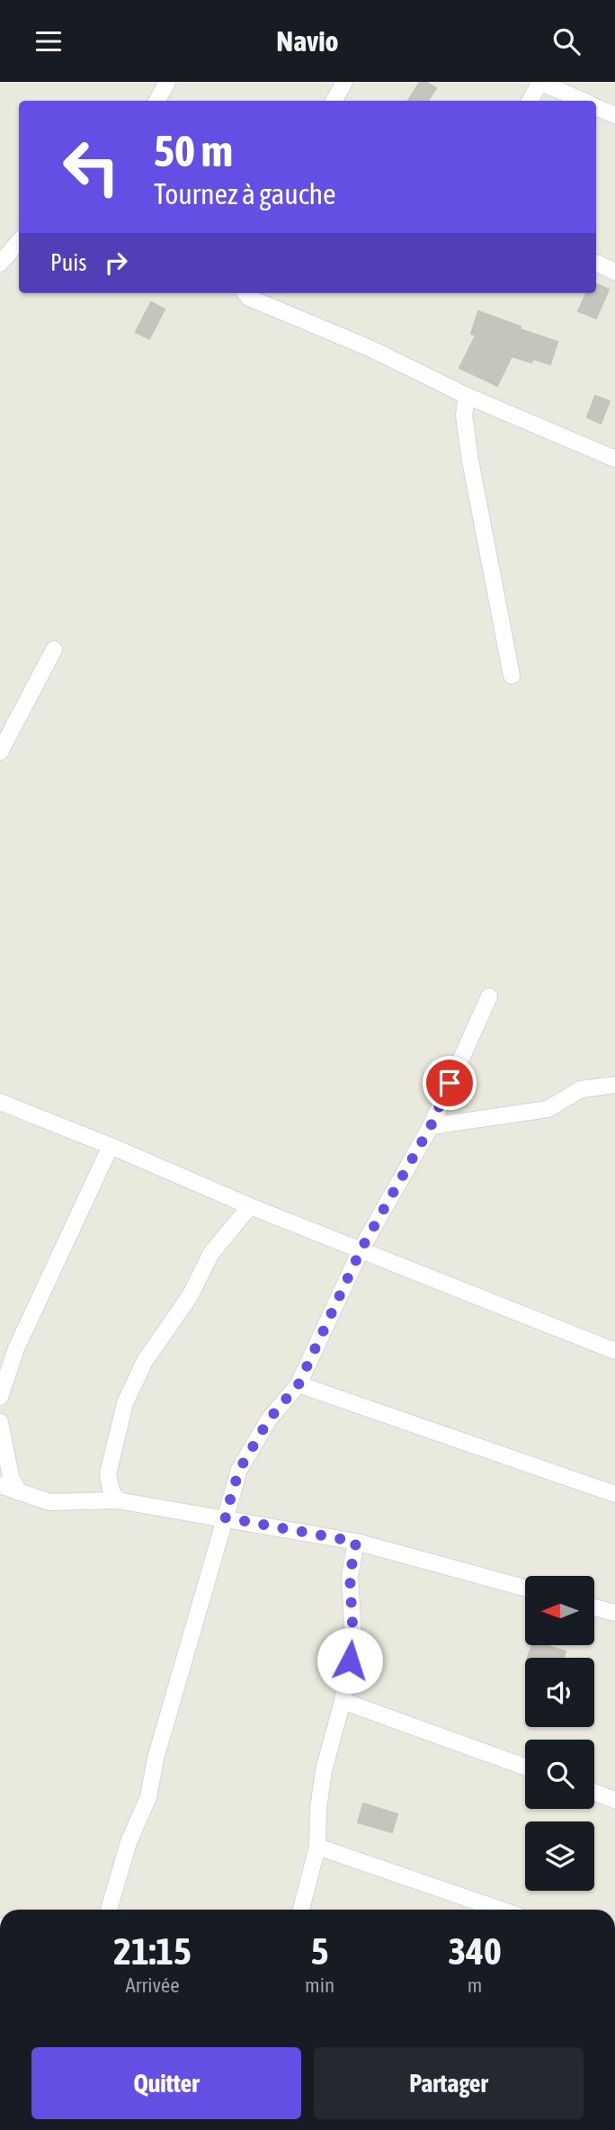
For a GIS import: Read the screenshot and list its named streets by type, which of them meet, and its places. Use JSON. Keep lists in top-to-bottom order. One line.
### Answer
{"north":"left","page":{"header":"Navio","turn":["50 m","Tournez à gauche"],"then":"Puis","eta":["21:15","Arrivée","5","min","340","m"],"buttons":["Quitter","Partager"]}}
